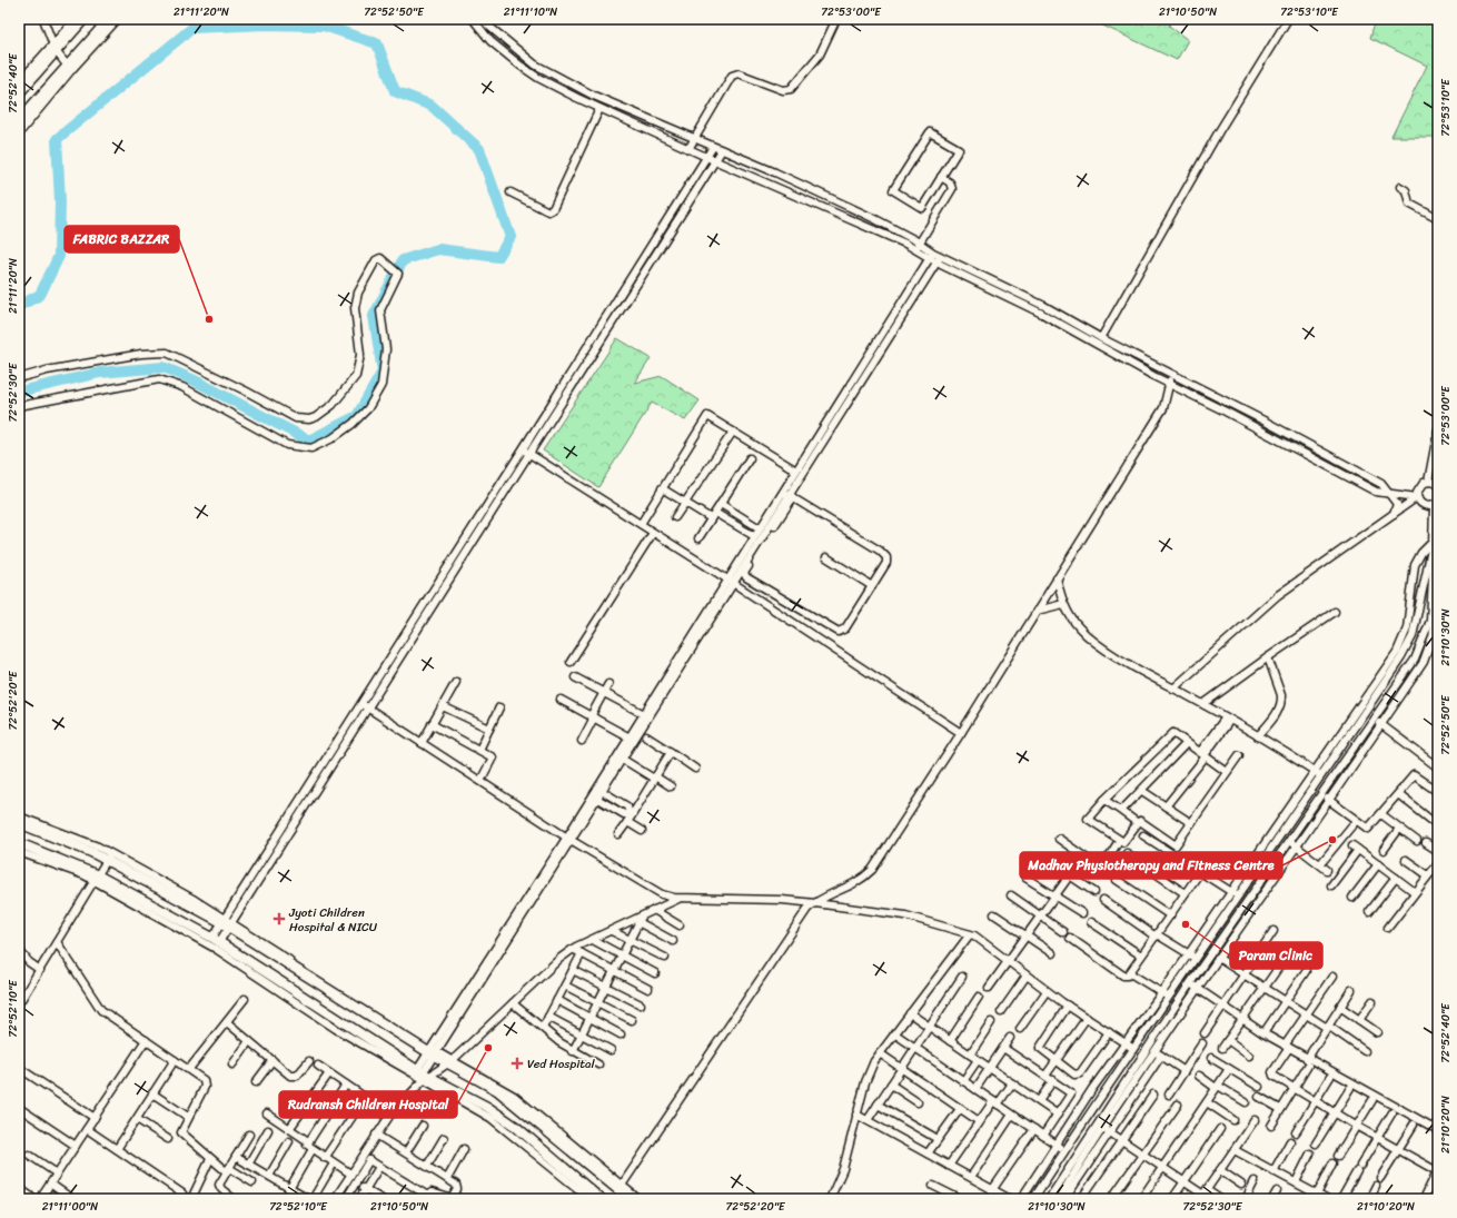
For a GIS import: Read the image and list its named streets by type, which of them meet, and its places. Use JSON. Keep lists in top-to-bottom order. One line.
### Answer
{"places":{"other":["FABRIC BAZZAR","Madhav Physiotherapy and Fitness Centre","Param Clinic","Rudransh Children Hospital"],"health":["Jyoti Children Hospital & NICU","Ved Hospital"]},"coordinates":["21°11'20\"N","72°52'50\"E","21°11'10\"N","72°53'00\"E","21°10'50\"N","72°53'10\"E","72°52'40\"E","72°52'30\"E","21°10'30\"N","72°52'20\"E","72°52'10\"E","21°10'20\"N","21°11'00\"N"]}
